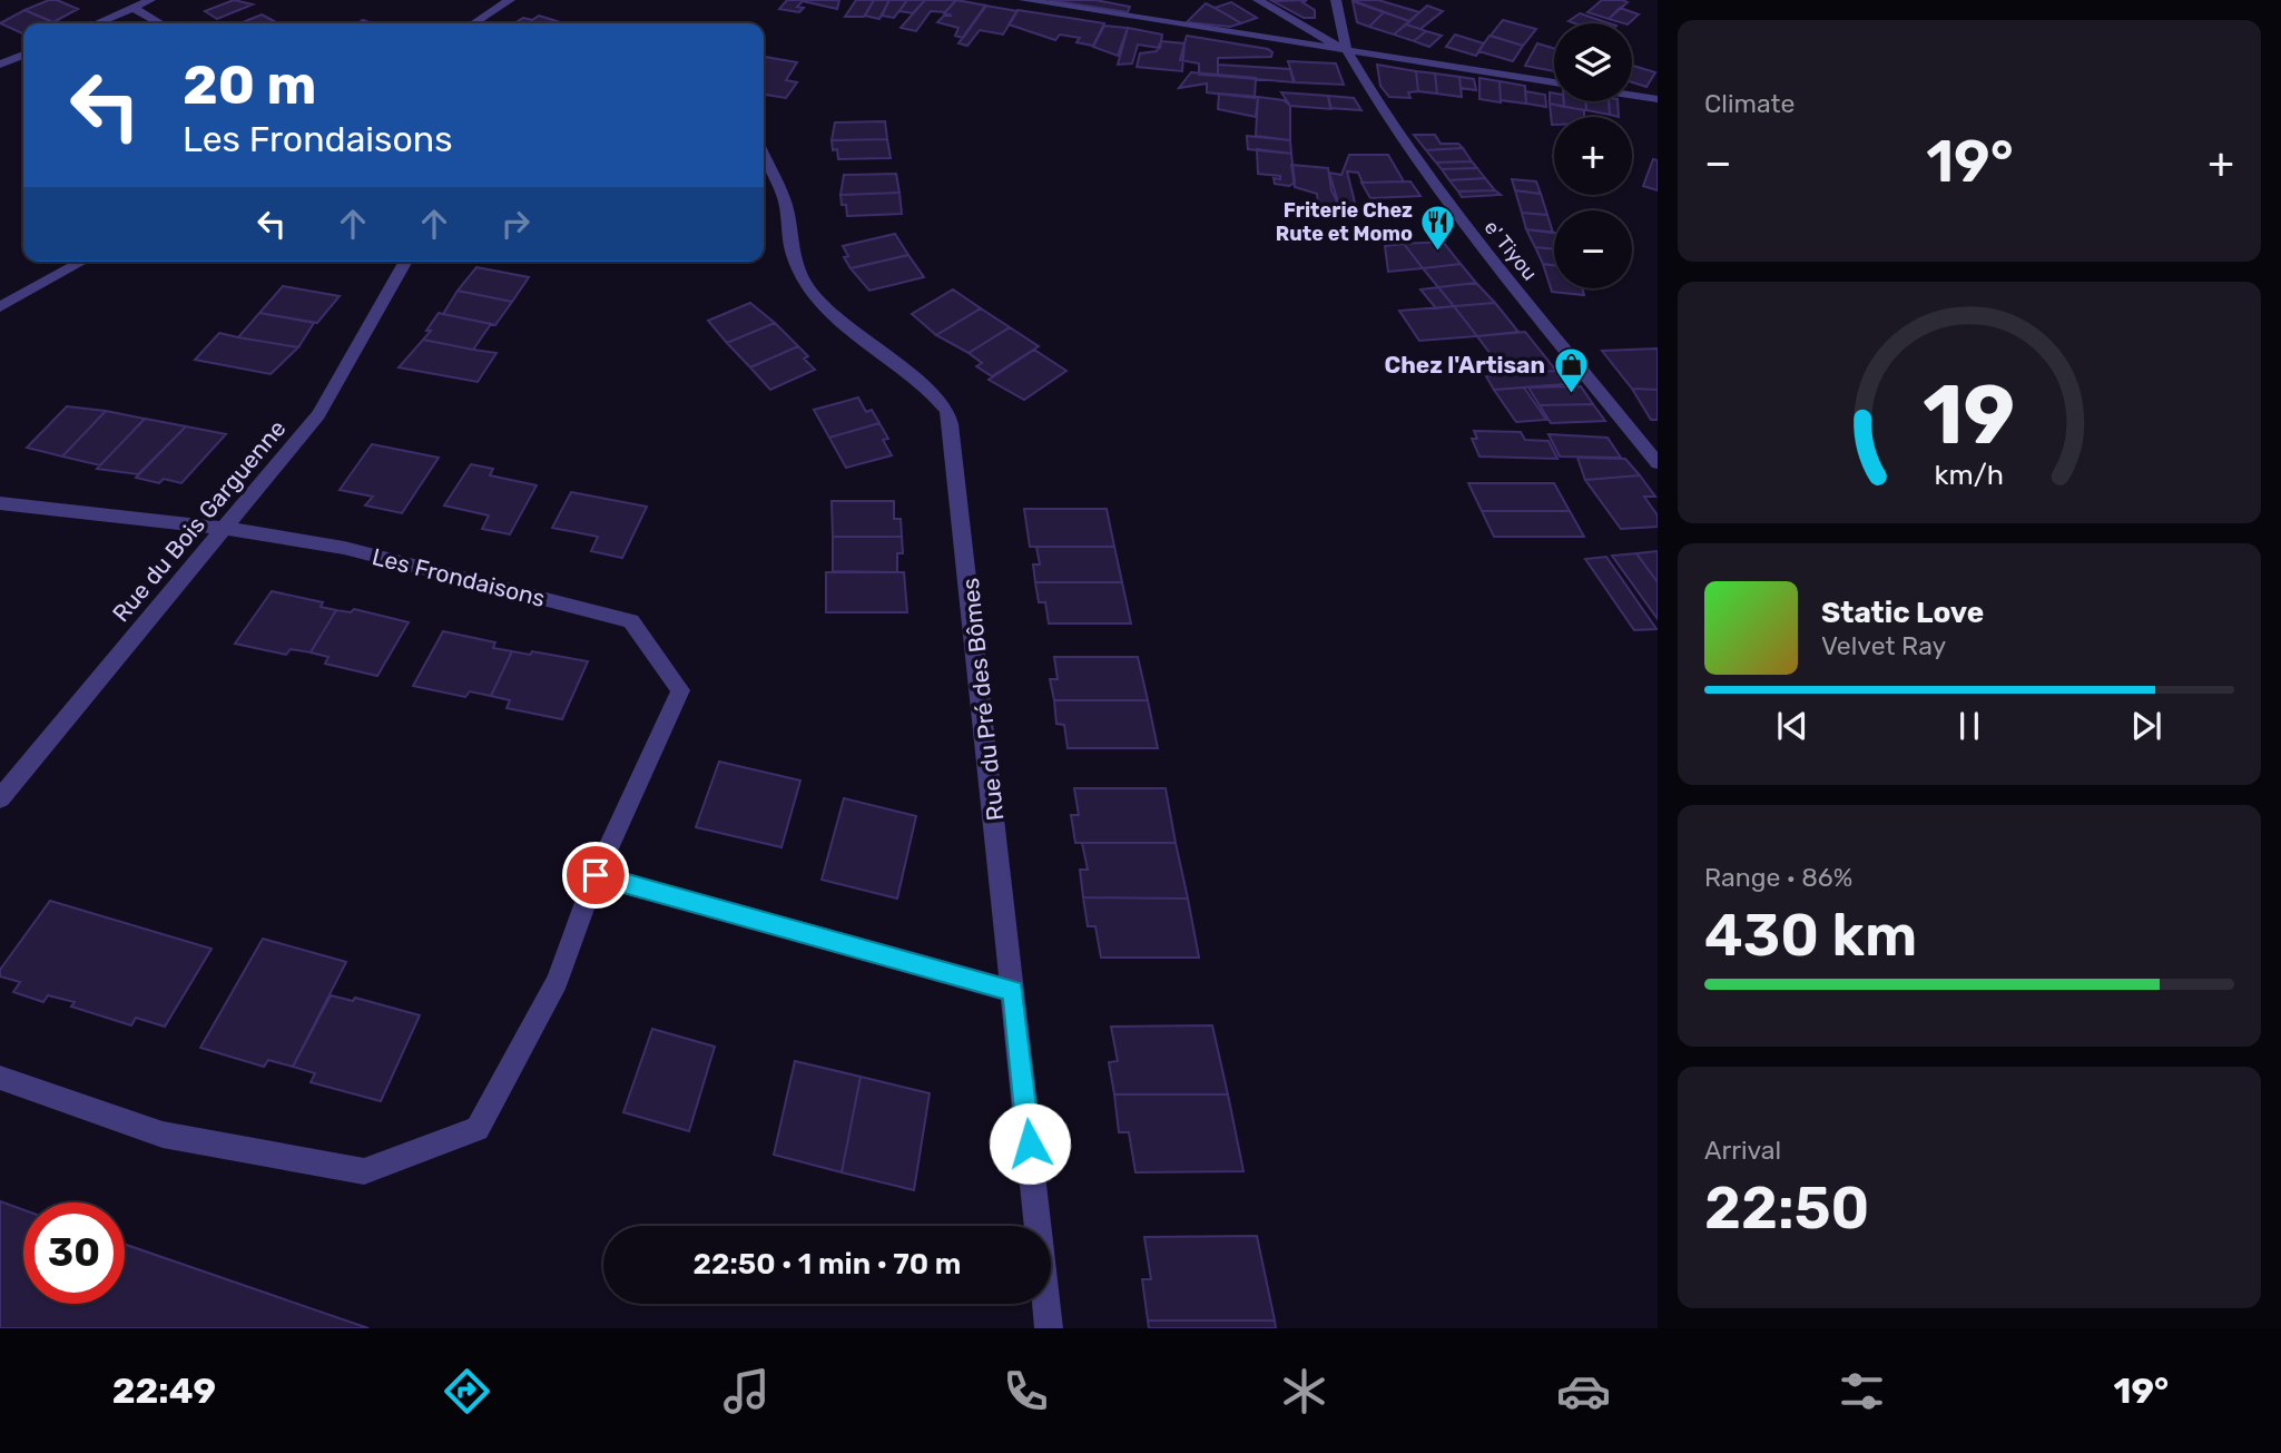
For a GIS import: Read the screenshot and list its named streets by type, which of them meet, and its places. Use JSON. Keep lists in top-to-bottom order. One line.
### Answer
{"streets":{"street":["e' Tiyou","Rue du Bois Garguenne","Les Frondaisons","Rue du Pré des Bômes"]},"crossings":[["Rue du Bois Garguenne","Les Frondaisons"]],"places":{"restaurant":["Friterie Chez Rute et Momo"],"shop":["Chez l'Artisan"]},"page":{"tile":["Climate",["Range · 86%","430 km"],["Arrival","22:50"]],"map_buttons":["+","−"],"turn":["20 m","Les Frondaisons"],"heat":["−","19°","+"],"song":["Static Love","Velvet Ray"],"limit":"30","trip":"22:50 · 1 min · 70 m","tabs":["22:49","19°"],"gauge":["19","km/h"]}}
